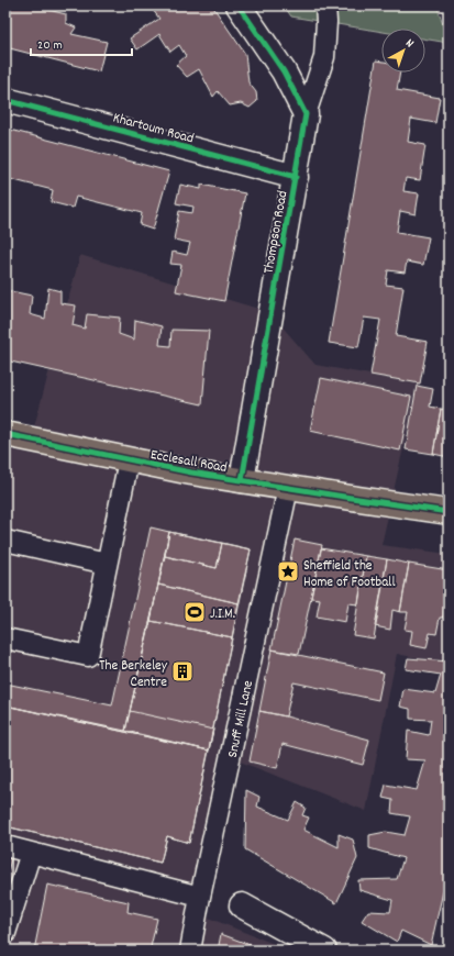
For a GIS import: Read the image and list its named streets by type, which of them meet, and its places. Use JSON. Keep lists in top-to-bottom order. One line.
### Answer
{"streets":{"main road":["Ecclesall Road"],"street":["Khartoum Road","Thompson Road"],"lane":["Snuff Mill Lane"]},"crossings":[["Khartoum Road","Thompson Road"],["Thompson Road","Ecclesall Road"],["Ecclesall Road","Snuff Mill Lane"]],"places":{"place":["Sheffield the Home of Football"],"sports":["J.I.M."],"building":["The Berkeley Centre"]},"scale_bar":"20 m","north":"top right"}
